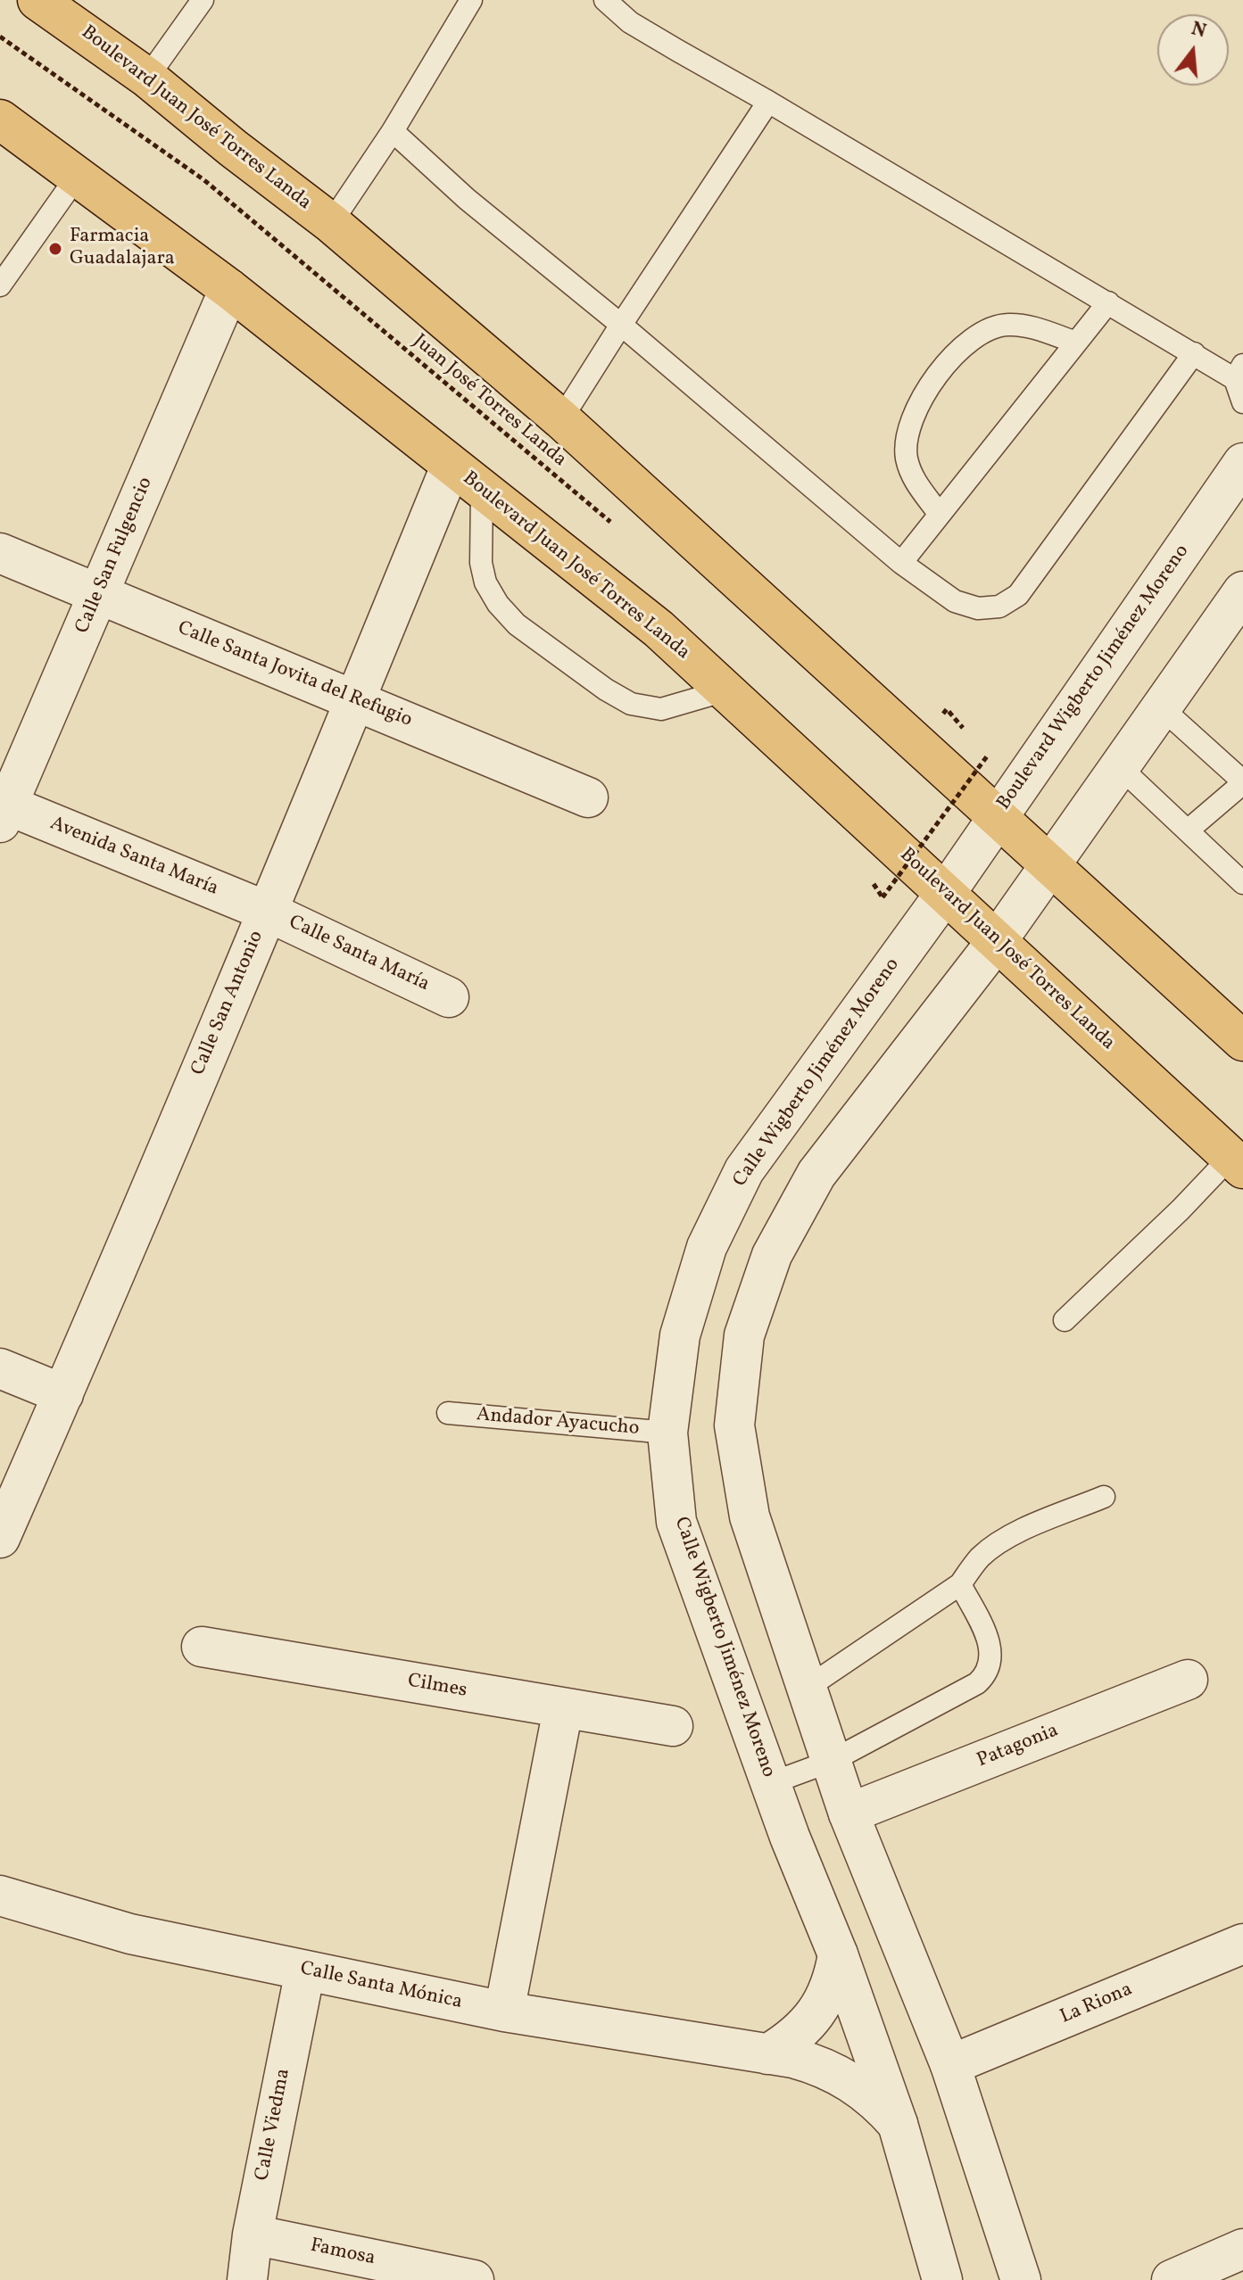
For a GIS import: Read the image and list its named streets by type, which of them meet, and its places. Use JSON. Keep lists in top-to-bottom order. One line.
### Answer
{"streets":{"main road":["Boulevard Juan José Torres Landa"],"street":["Calle San Fulgencio","Calle Santa Jovita del Refugio","Boulevard Wigberto Jiménez Moreno","Avenida Santa María","Calle Santa María","Calle San Antonio","Calle Wigberto Jiménez Moreno","Cilmes","Patagonia","Calle Santa Mónica","La Riona","Calle Viedma","Famosa"],"lane":["Andador Ayacucho"],"path":["Juan José Torres Landa"]},"crossings":[["Boulevard Juan José Torres Landa","Calle San Fulgencio"],["Boulevard Juan José Torres Landa","Boulevard Wigberto Jiménez Moreno"],["Boulevard Juan José Torres Landa","Calle San Antonio"],["Boulevard Juan José Torres Landa","Calle Wigberto Jiménez Moreno"],["Calle San Fulgencio","Calle Santa Jovita del Refugio"],["Calle San Fulgencio","Avenida Santa María"],["Calle Santa Jovita del Refugio","Calle San Antonio"],["Boulevard Wigberto Jiménez Moreno","Calle Wigberto Jiménez Moreno"],["Avenida Santa María","Calle Santa María"],["Avenida Santa María","Calle San Antonio"],["Calle Santa María","Calle San Antonio"],["Calle Wigberto Jiménez Moreno","Andador Ayacucho"],["Calle Wigberto Jiménez Moreno","Calle Santa Mónica"],["Calle Santa Mónica","Calle Viedma"],["Calle Viedma","Famosa"]],"places":["Farmacia Guadalajara"],"north":"top"}
